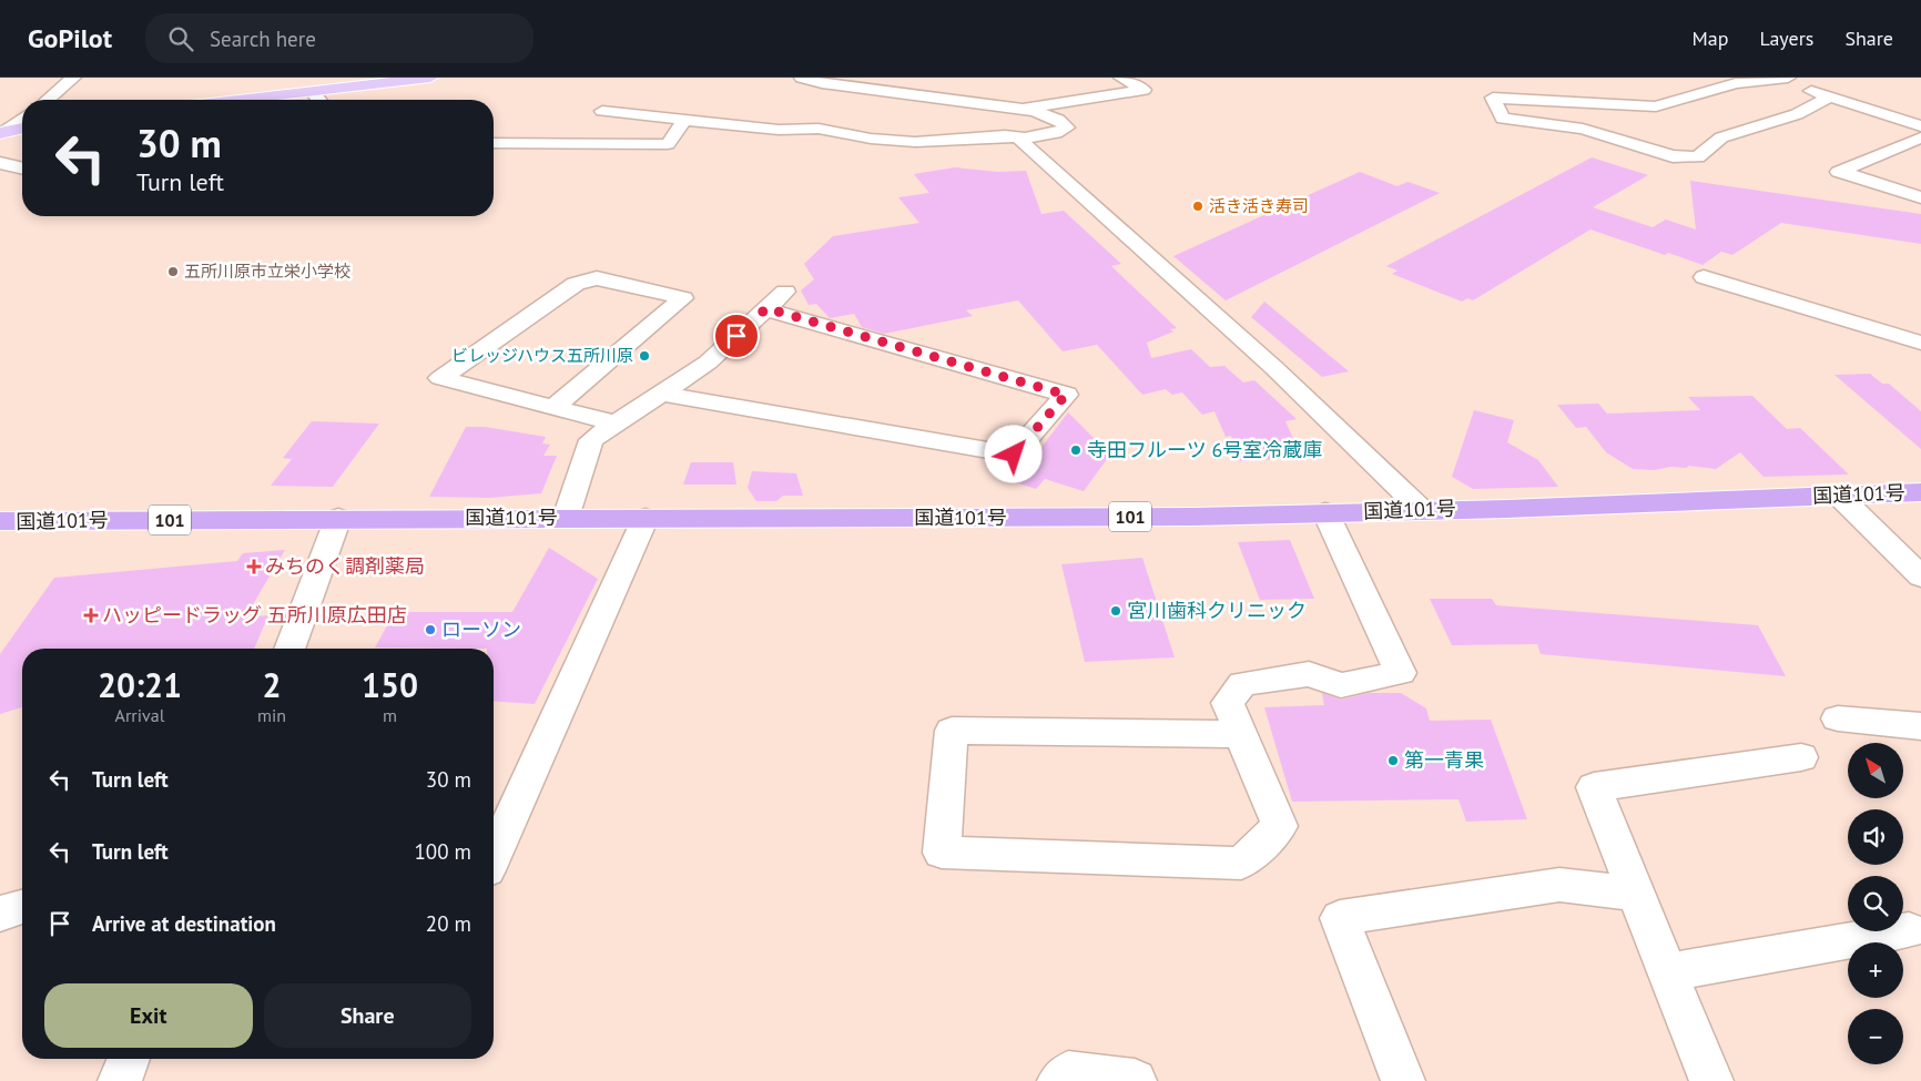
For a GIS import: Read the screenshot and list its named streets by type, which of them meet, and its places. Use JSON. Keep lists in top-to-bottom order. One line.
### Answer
{"streets":{"highway":["国道101号","101"]},"places":{"other":["活き活き寿司","五所川原市立栄小学校","ビレッジハウス五所川原","寺田フルーツ 6号室冷蔵庫","宮川歯科クリニック","ローソン","第一青果"],"health":["みちのく調剤薬局","ハッピードラッグ 五所川原広田店"]},"north":"top left","page":{"header":"GoPilot","search":"Search here","nav":["Map","Layers","Share"],"turn":["30 m","Turn left"],"eta":["20:21","Arrival","2","min","150","m"],"map_buttons":["+","−"],"list":[{"name":"Turn left","value":"30 m"},{"name":"Turn left","value":"100 m"},{"name":"Arrive at destination","value":"20 m"}],"buttons":["Exit","Share"]}}
